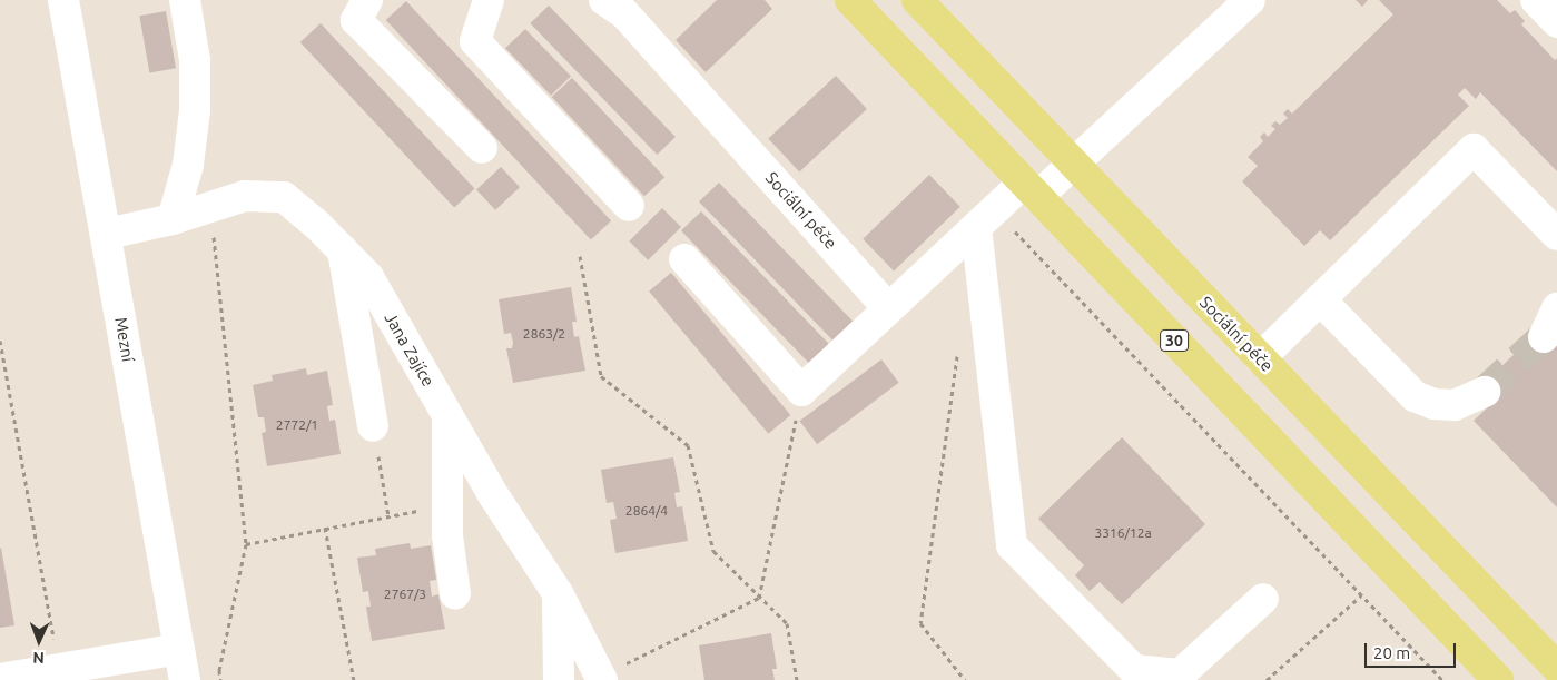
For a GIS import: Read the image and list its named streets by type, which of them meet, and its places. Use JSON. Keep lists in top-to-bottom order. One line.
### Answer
{"streets":{"main road":["Sociální péče","30"],"street":["Mezní","Jana Zajíce"]},"crossings":[["Mezní","Jana Zajíce"]],"house_numbers":["2863/2","2772/1","2864/4","3316/12a","2767/3"],"scale_bar":"20 m","north":"bottom"}
